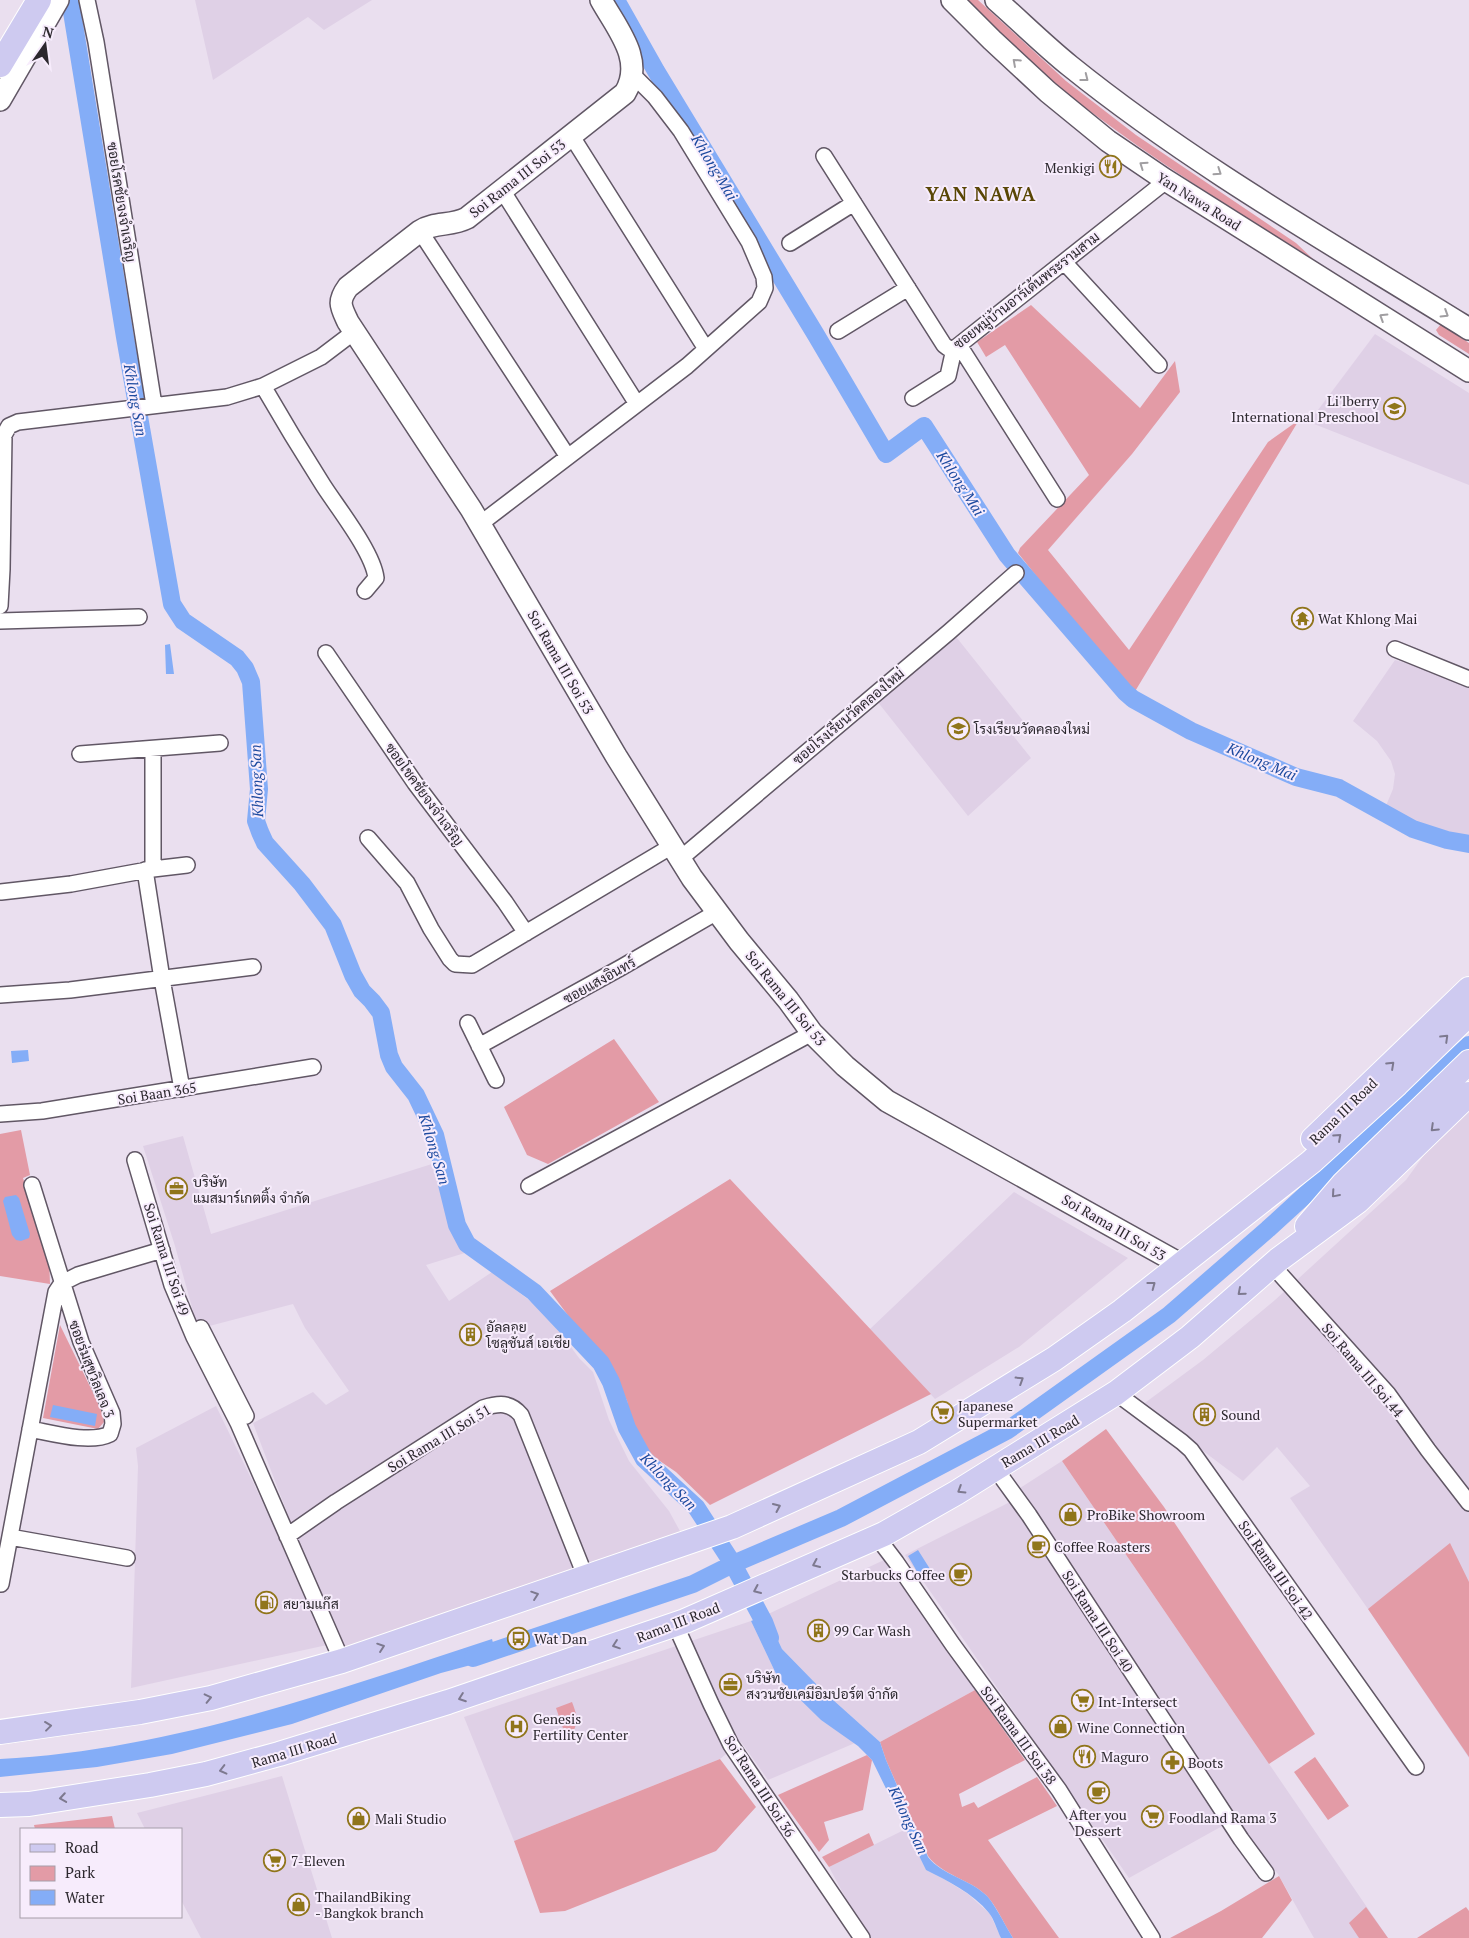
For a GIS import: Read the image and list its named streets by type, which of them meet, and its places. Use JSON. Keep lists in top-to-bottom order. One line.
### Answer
{"streets":{"main road":["Rama III Road"],"street":["Soi Rama III Soi 53","Yan Nawa Road","ซอยโรคชัยจงจำเจริญ","ซอยหมู่บ้านอาร์เด้นพระรามสาม","ซอยโรงเรียนวัดคลองใหม่","ซอยโชคชัยจงจำเจริญ","ซอยแสงอินทร์","Soi Baan 365","Soi Rama III Soi 49","ซอยร่มสุขวิลเลจ 3","Soi Rama III Soi 44","Soi Rama III Soi 51","Soi Rama III Soi 42","Soi Rama III Soi 40","Soi Rama III Soi 38","Soi Rama III Soi 36"]},"crossings":[["Soi Rama III Soi 53","ซอยโรงเรียนวัดคลองใหม่"],["Soi Rama III Soi 53","ซอยแสงอินทร์"],["Soi Rama III Soi 53","Rama III Road"],["Yan Nawa Road","ซอยหมู่บ้านอาร์เด้นพระรามสาม"],["Rama III Road","Soi Rama III Soi 49"],["Rama III Road","Soi Rama III Soi 44"],["Rama III Road","Soi Rama III Soi 51"],["Rama III Road","Soi Rama III Soi 42"],["Rama III Road","Soi Rama III Soi 40"],["Rama III Road","Soi Rama III Soi 38"],["Rama III Road","Soi Rama III Soi 36"],["Soi Rama III Soi 49","Soi Rama III Soi 51"]],"districts":["YAN NAWA"],"water":["Khlong Mai","Khlong San"],"places":{"restaurant":["Menkigi","Maguro"],"school or university":["Li'lberry International Preschool","โรงเรียนวัดคลองใหม่"],"temple":["Wat Khlong Mai"],"office":["บริษัท แมสมาร์เกตติ้ง จำกัด","บริษัท สงวนชัยเคมีอิมปอร์ต จำกัด"],"building":["อัลลอย โซลูชั่นส์ เอเชีย","Sound","99 Car Wash"],"supermarket":["Japanese Supermarket","Int-Intersect","Foodland Rama 3","7-Eleven"],"shop":["ProBike Showroom","Wine Connection","Mali Studio","ThailandBiking - Bangkok branch"],"cafe":["Coffee Roasters","Starbucks Coffee","After you Dessert"],"fuel station":["สยามแก๊ส"],"bus stop":["Wat Dan"],"hospital":["Genesis Fertility Center"],"pharmacy":["Boots"]},"legend":["Road","Park","Water"],"north":"top"}
